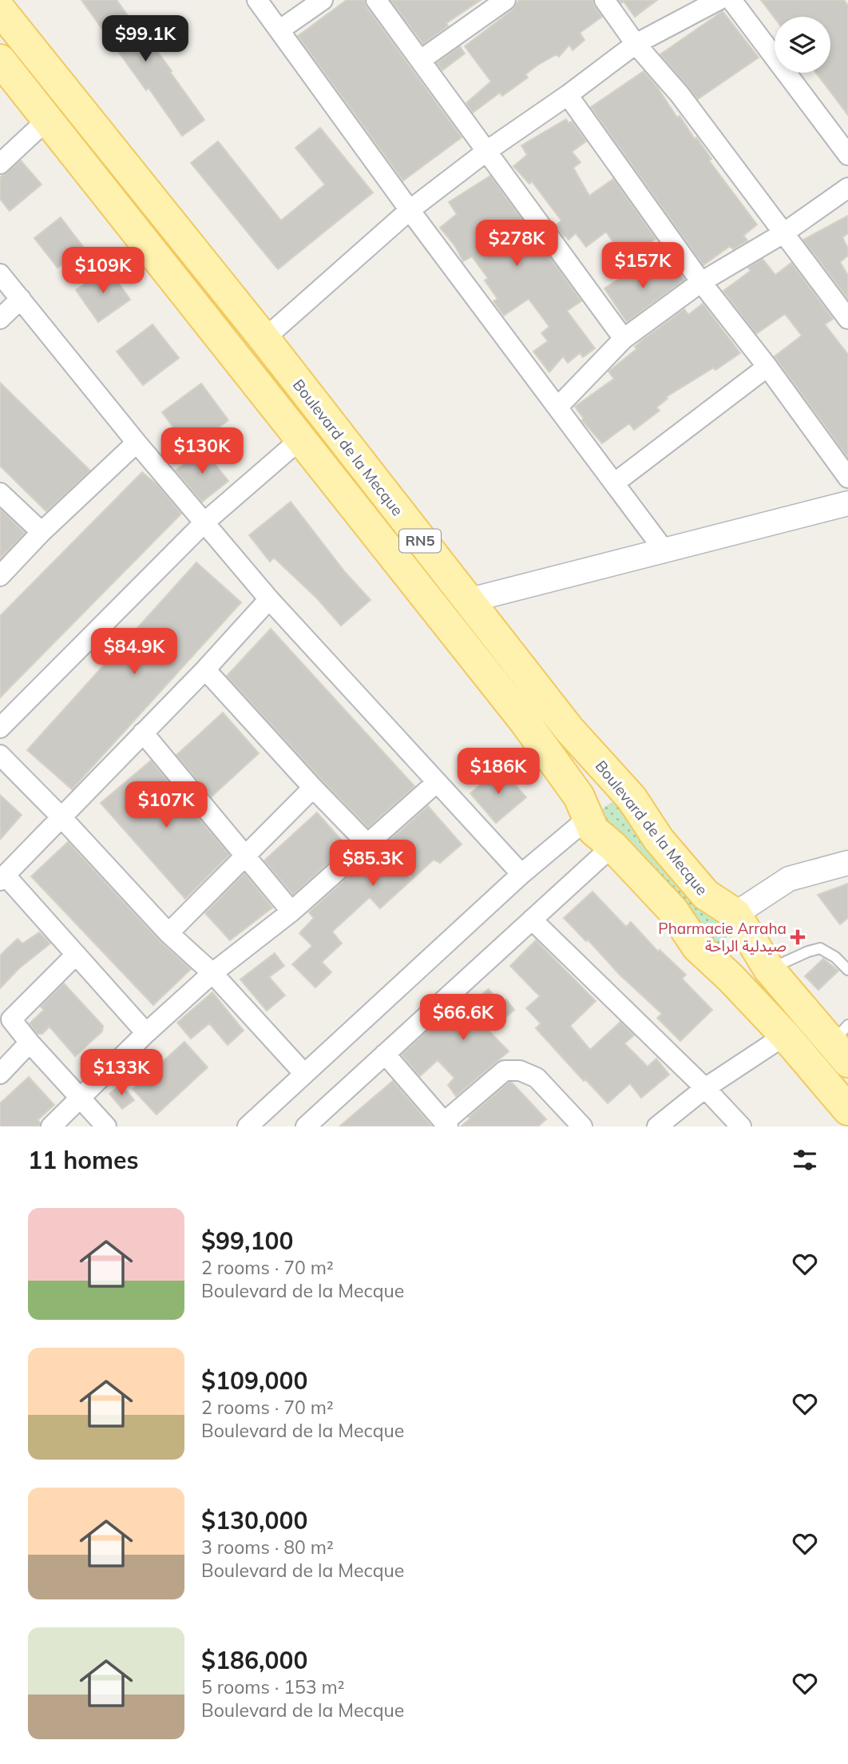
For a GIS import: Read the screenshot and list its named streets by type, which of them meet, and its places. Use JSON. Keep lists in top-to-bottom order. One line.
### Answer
{"streets":{"main road":["Boulevard de la Mecque","RN5"]},"places":{"health":["Pharmacie Arraha صيدلية الراحة"]},"page":{"price":["$99.1K","$278K","$157K","$109K","$130K","$84.9K","$186K","$107K","$85.3K","$66.6K","$133K"],"heading":"11 homes","list":[{"name":"$99,100","note":"2 rooms · 70 m² · Boulevard de la Mecque"},{"name":"$109,000","note":"2 rooms · 70 m² · Boulevard de la Mecque"},{"name":"$130,000","note":"3 rooms · 80 m² · Boulevard de la Mecque"},{"name":"$186,000","note":"5 rooms · 153 m² · Boulevard de la Mecque"}]}}
